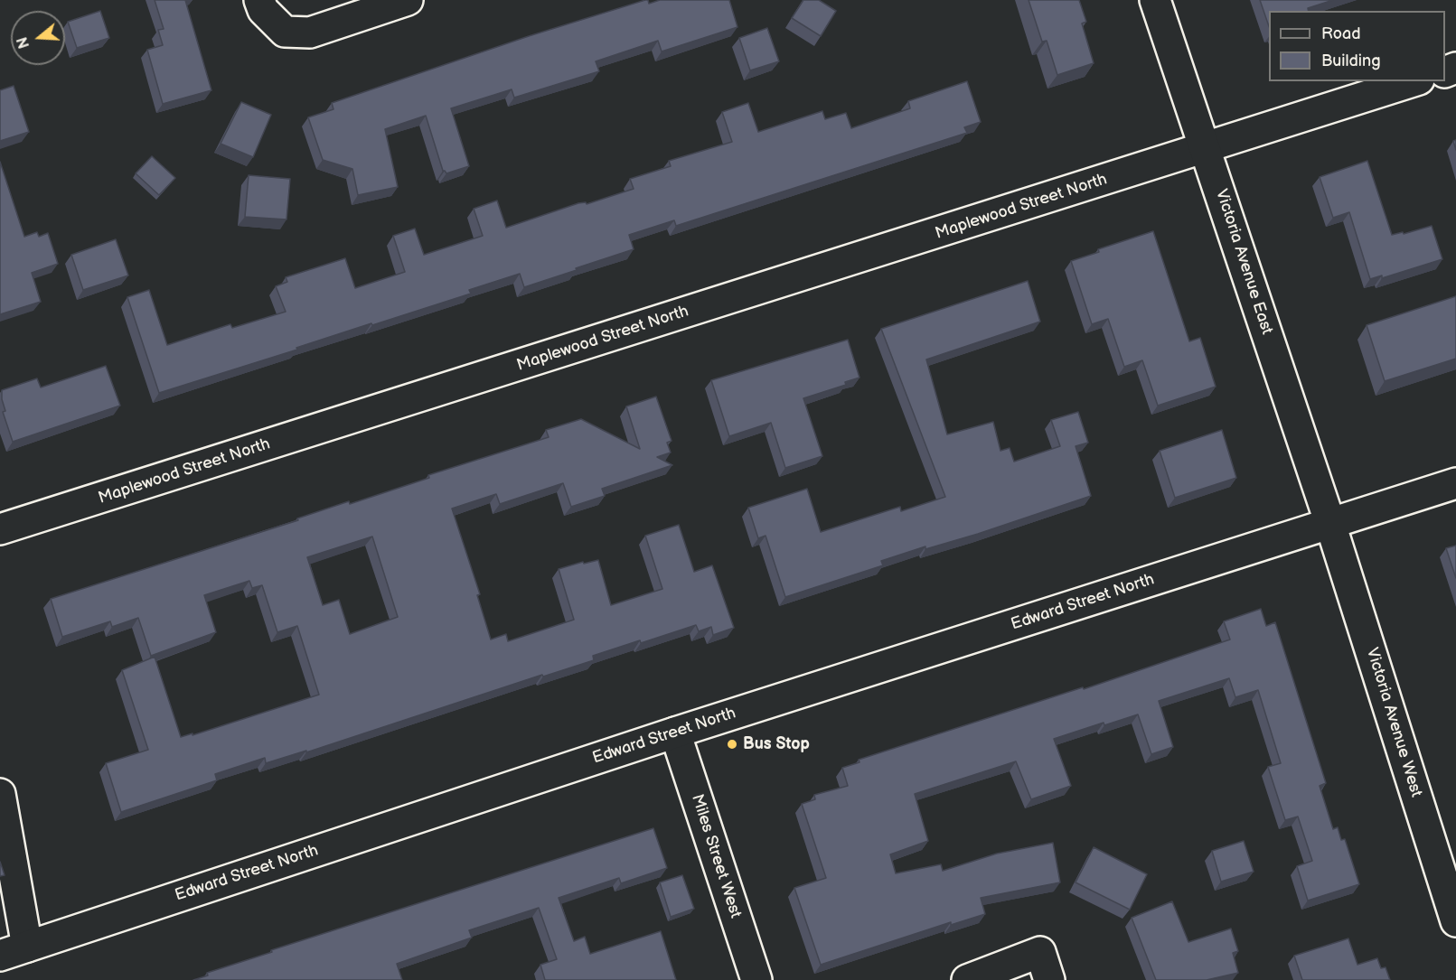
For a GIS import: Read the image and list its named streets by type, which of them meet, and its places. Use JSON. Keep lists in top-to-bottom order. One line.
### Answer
{"streets":{"street":["Maplewood Street North","Victoria Avenue East","Edward Street North","Victoria Avenue West","Miles Street West"]},"crossings":[["Maplewood Street North","Victoria Avenue East"],["Victoria Avenue East","Edward Street North"],["Victoria Avenue East","Victoria Avenue West"],["Edward Street North","Victoria Avenue West"],["Edward Street North","Miles Street West"]],"places":["Bus Stop"],"legend":["Road","Building"],"north":"left"}
